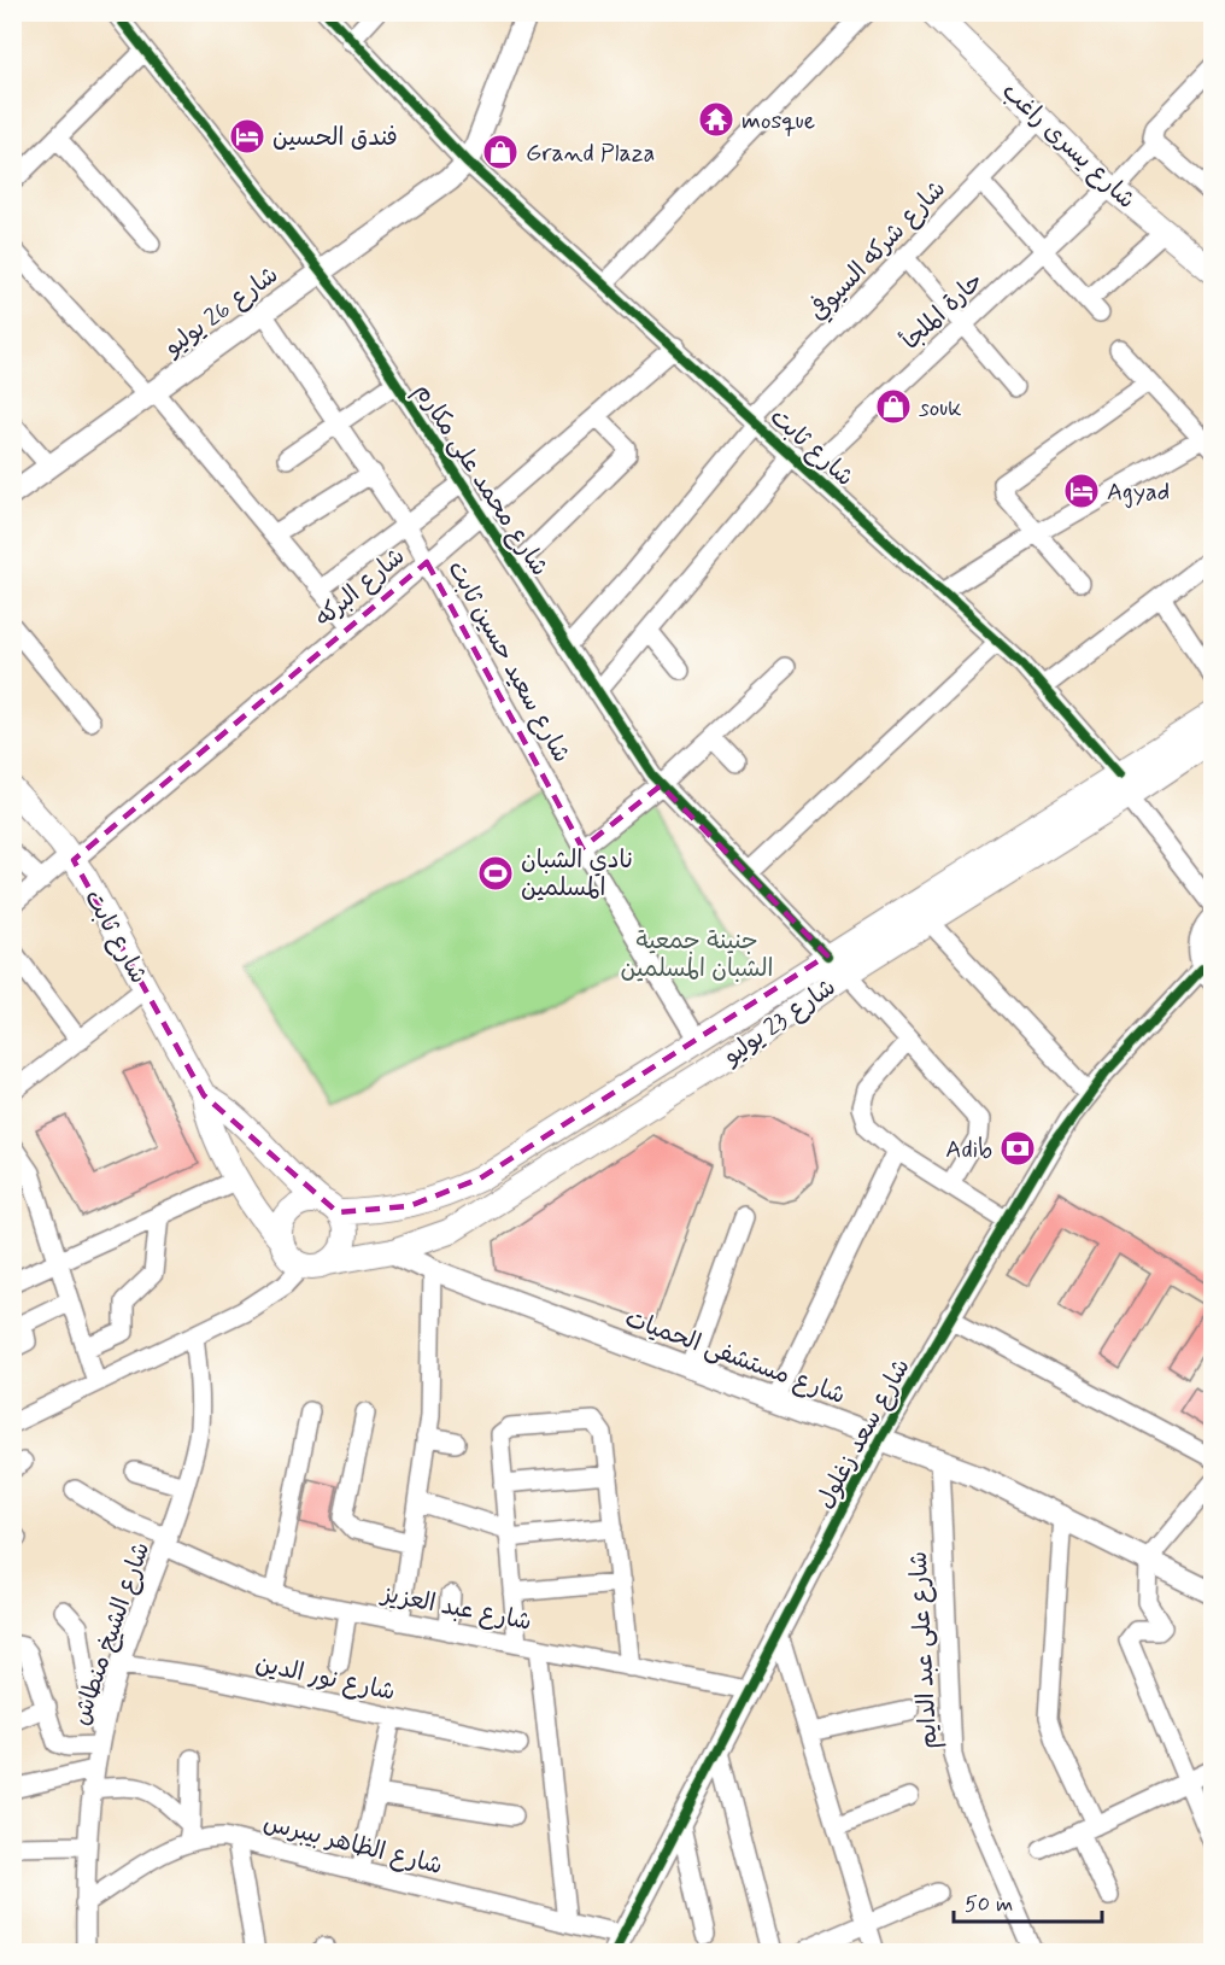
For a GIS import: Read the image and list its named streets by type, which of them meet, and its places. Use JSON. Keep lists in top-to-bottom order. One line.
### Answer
{"streets":{"main road":["شارع يسرى راغب","شارع ثابت","شارع 23 يوليو"],"street":["شارع شركه السيوفي","شارع 26 يوليو","حارة الملجأ","شارع محمد على مكارم","شارع البركه","شارع سعيد حسين ثابت","شارع مستشفى الحميات","شارع سعد زغلول","شارع عبد العزيز","شارع الشيخ منطاش","شارع على عبد الدايم","شارع نور الدين","شارع الظاهر بيبرس"]},"crossings":[["شارع يسرى راغب","شارع شركه السيوفي"],["شارع يسرى راغب","حارة الملجأ"],["شارع شركه السيوفي","شارع ثابت"],["شارع شركه السيوفي","شارع محمد على مكارم"],["شارع 26 يوليو","شارع ثابت"],["شارع 26 يوليو","شارع محمد على مكارم"],["شارع 26 يوليو","شارع سعيد حسين ثابت"],["حارة الملجأ","شارع ثابت"],["شارع ثابت","شارع البركه"],["شارع ثابت","شارع 23 يوليو"],["شارع محمد على مكارم","شارع البركه"],["شارع محمد على مكارم","شارع 23 يوليو"],["شارع البركه","شارع سعيد حسين ثابت"],["شارع سعيد حسين ثابت","شارع 23 يوليو"],["شارع 23 يوليو","شارع مستشفى الحميات"],["شارع مستشفى الحميات","شارع سعد زغلول"],["شارع مستشفى الحميات","شارع على عبد الدايم"],["شارع سعد زغلول","شارع عبد العزيز"],["شارع سعد زغلول","شارع الظاهر بيبرس"],["شارع عبد العزيز","شارع الشيخ منطاش"],["شارع الشيخ منطاش","شارع نور الدين"],["شارع الشيخ منطاش","شارع الظاهر بيبرس"]],"parks":["جنينة جمعية الشبان المسلمين"],"places":{"temple":["mosque"],"hotel":["فندق الحسين","Agyad"],"shop":["Grand Plaza","souk"],"sports":["نادي الشبان المسلمين"],"bank":["Adib"]},"scale_bar":"50 m"}
